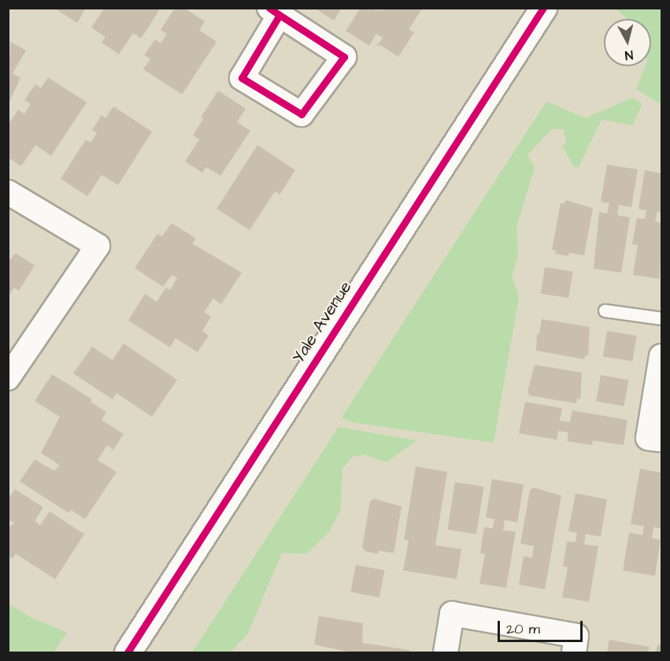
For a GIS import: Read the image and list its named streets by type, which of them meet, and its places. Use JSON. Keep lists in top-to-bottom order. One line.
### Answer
{"streets":{"street":["Yale Avenue"]},"scale_bar":"20 m","north":"bottom"}
